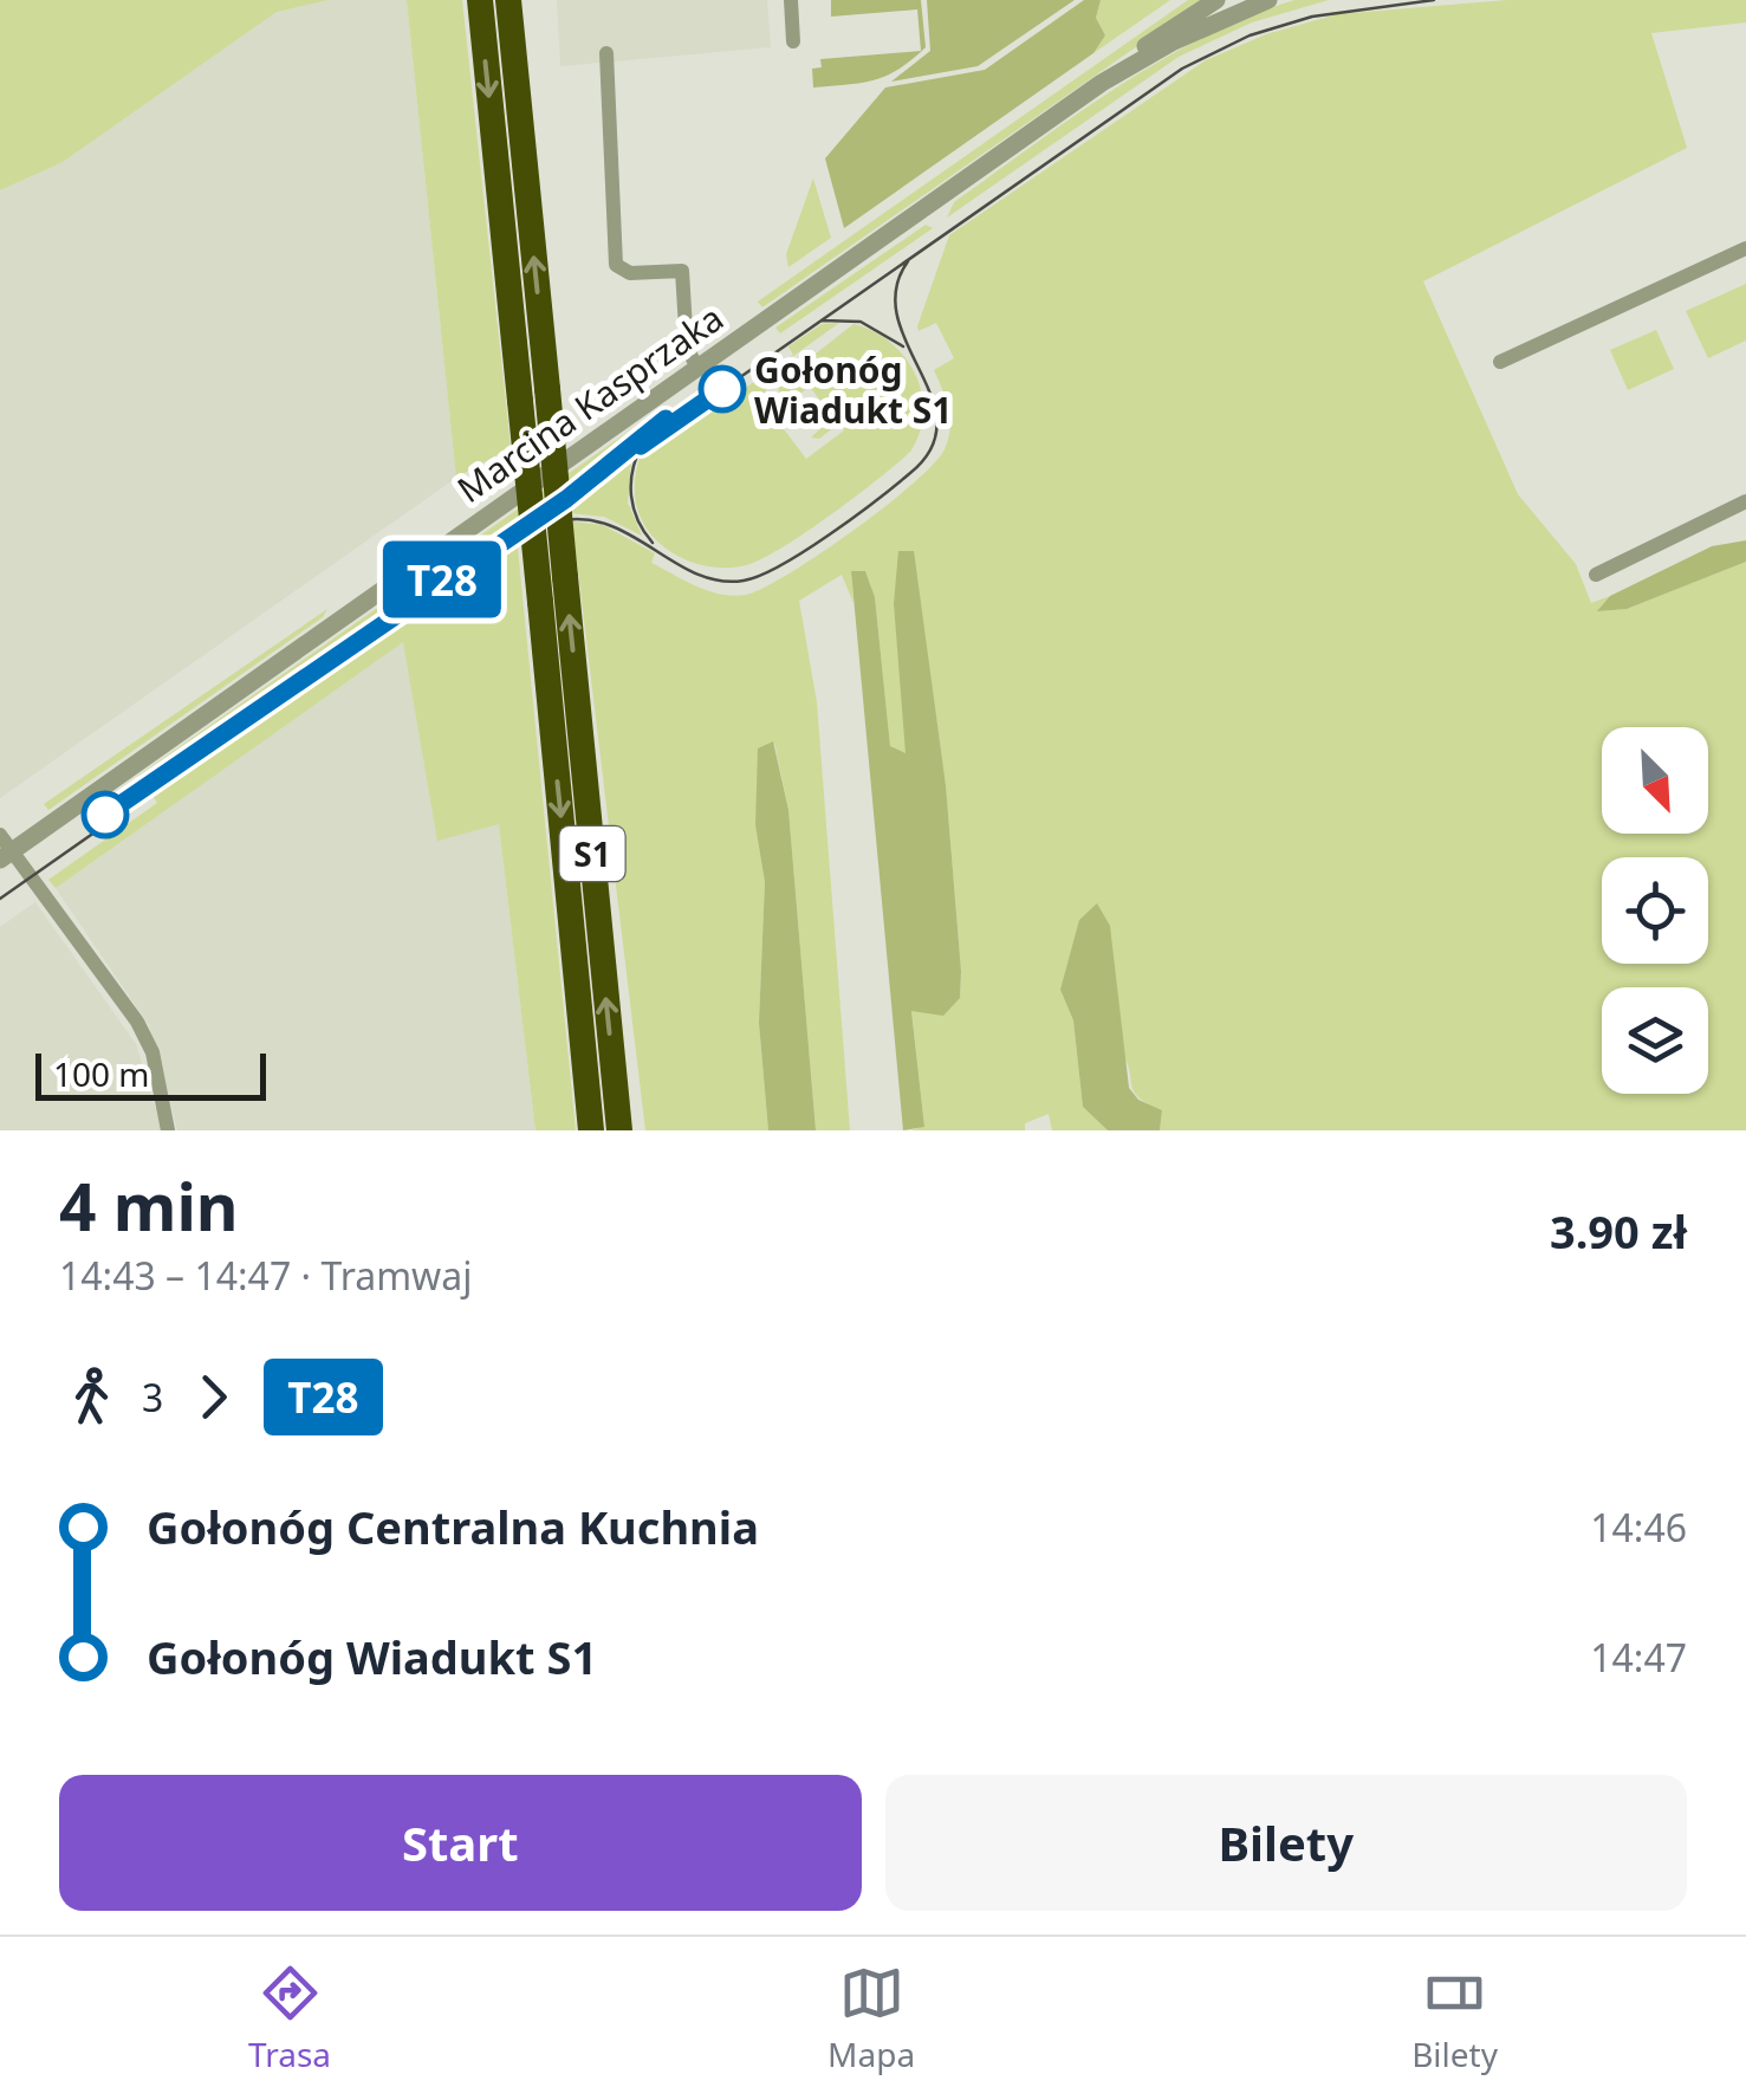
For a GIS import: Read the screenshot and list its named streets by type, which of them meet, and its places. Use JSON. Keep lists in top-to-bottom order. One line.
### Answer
{"streets":{"highway":["S1"],"street":["Marcina Kasprzaka"]},"places":["Gołonóg Wiadukt S1"],"lines":["tram line T28"],"scale_bar":"100 m","north":"bottom right","page":{"on_map":"T28","scale":"100 m","heading":["4 min","14:43 – 14:47 · Tramwaj","3.90 zł"],"legs":["3","T28"],"list":[{"name":"Gołonóg Centralna Kuchnia","value":"14:46"},{"name":"Gołonóg Wiadukt S1","value":"14:47"}],"buttons":["Start","Bilety"],"tabs":["Trasa","Mapa","Bilety"]}}
